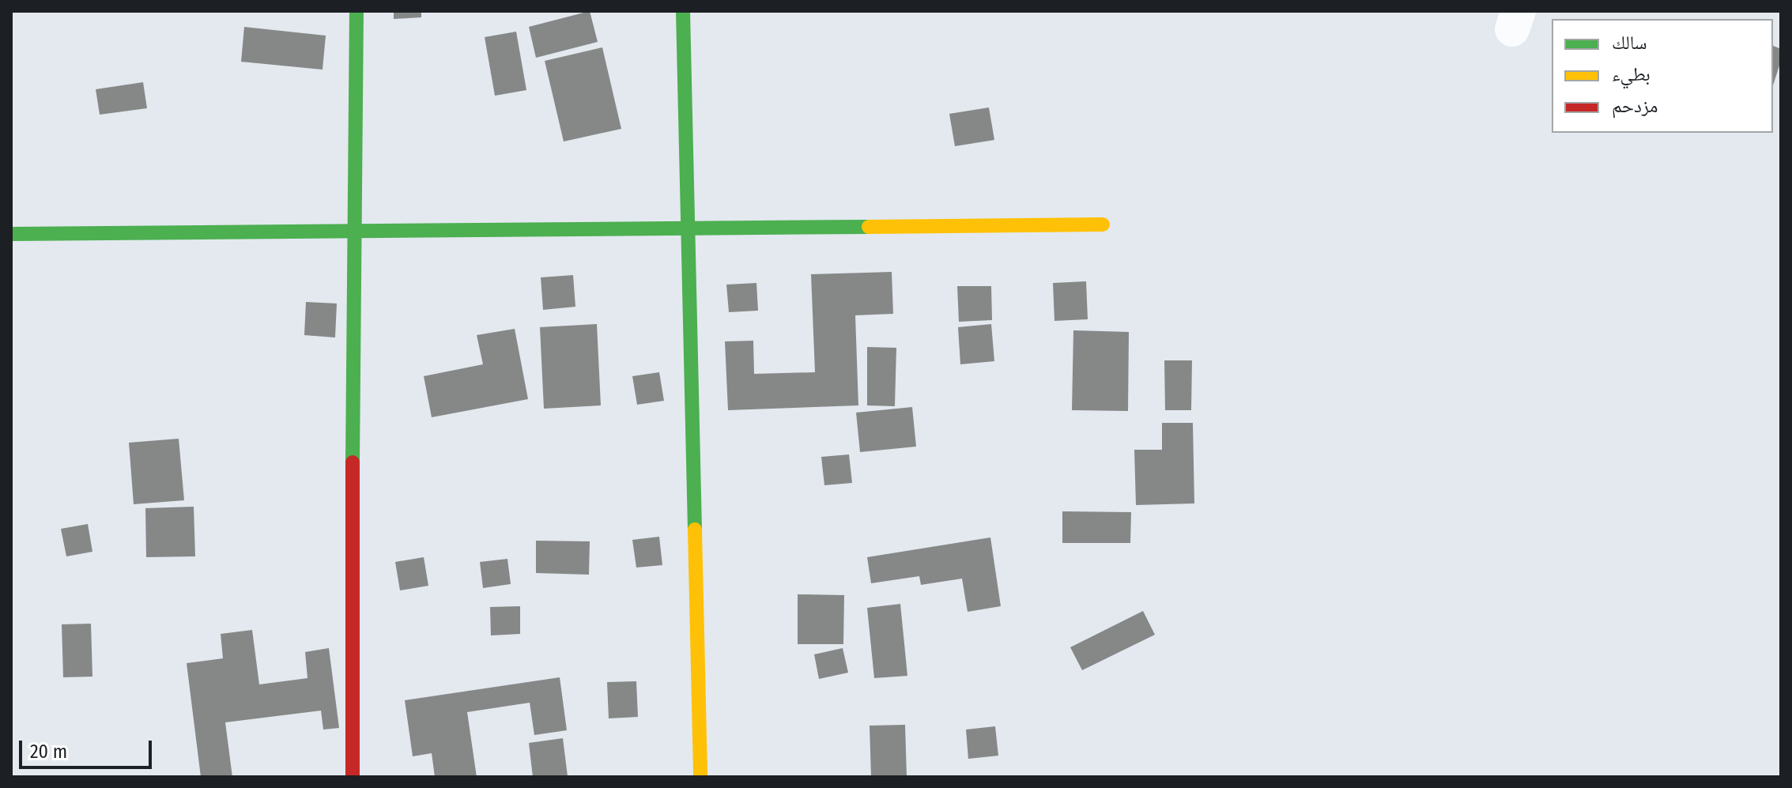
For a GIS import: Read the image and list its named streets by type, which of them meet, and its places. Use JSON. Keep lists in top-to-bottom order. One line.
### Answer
{"legend":["سالك","بطيء","مزدحم"],"scale_bar":"20 m"}
